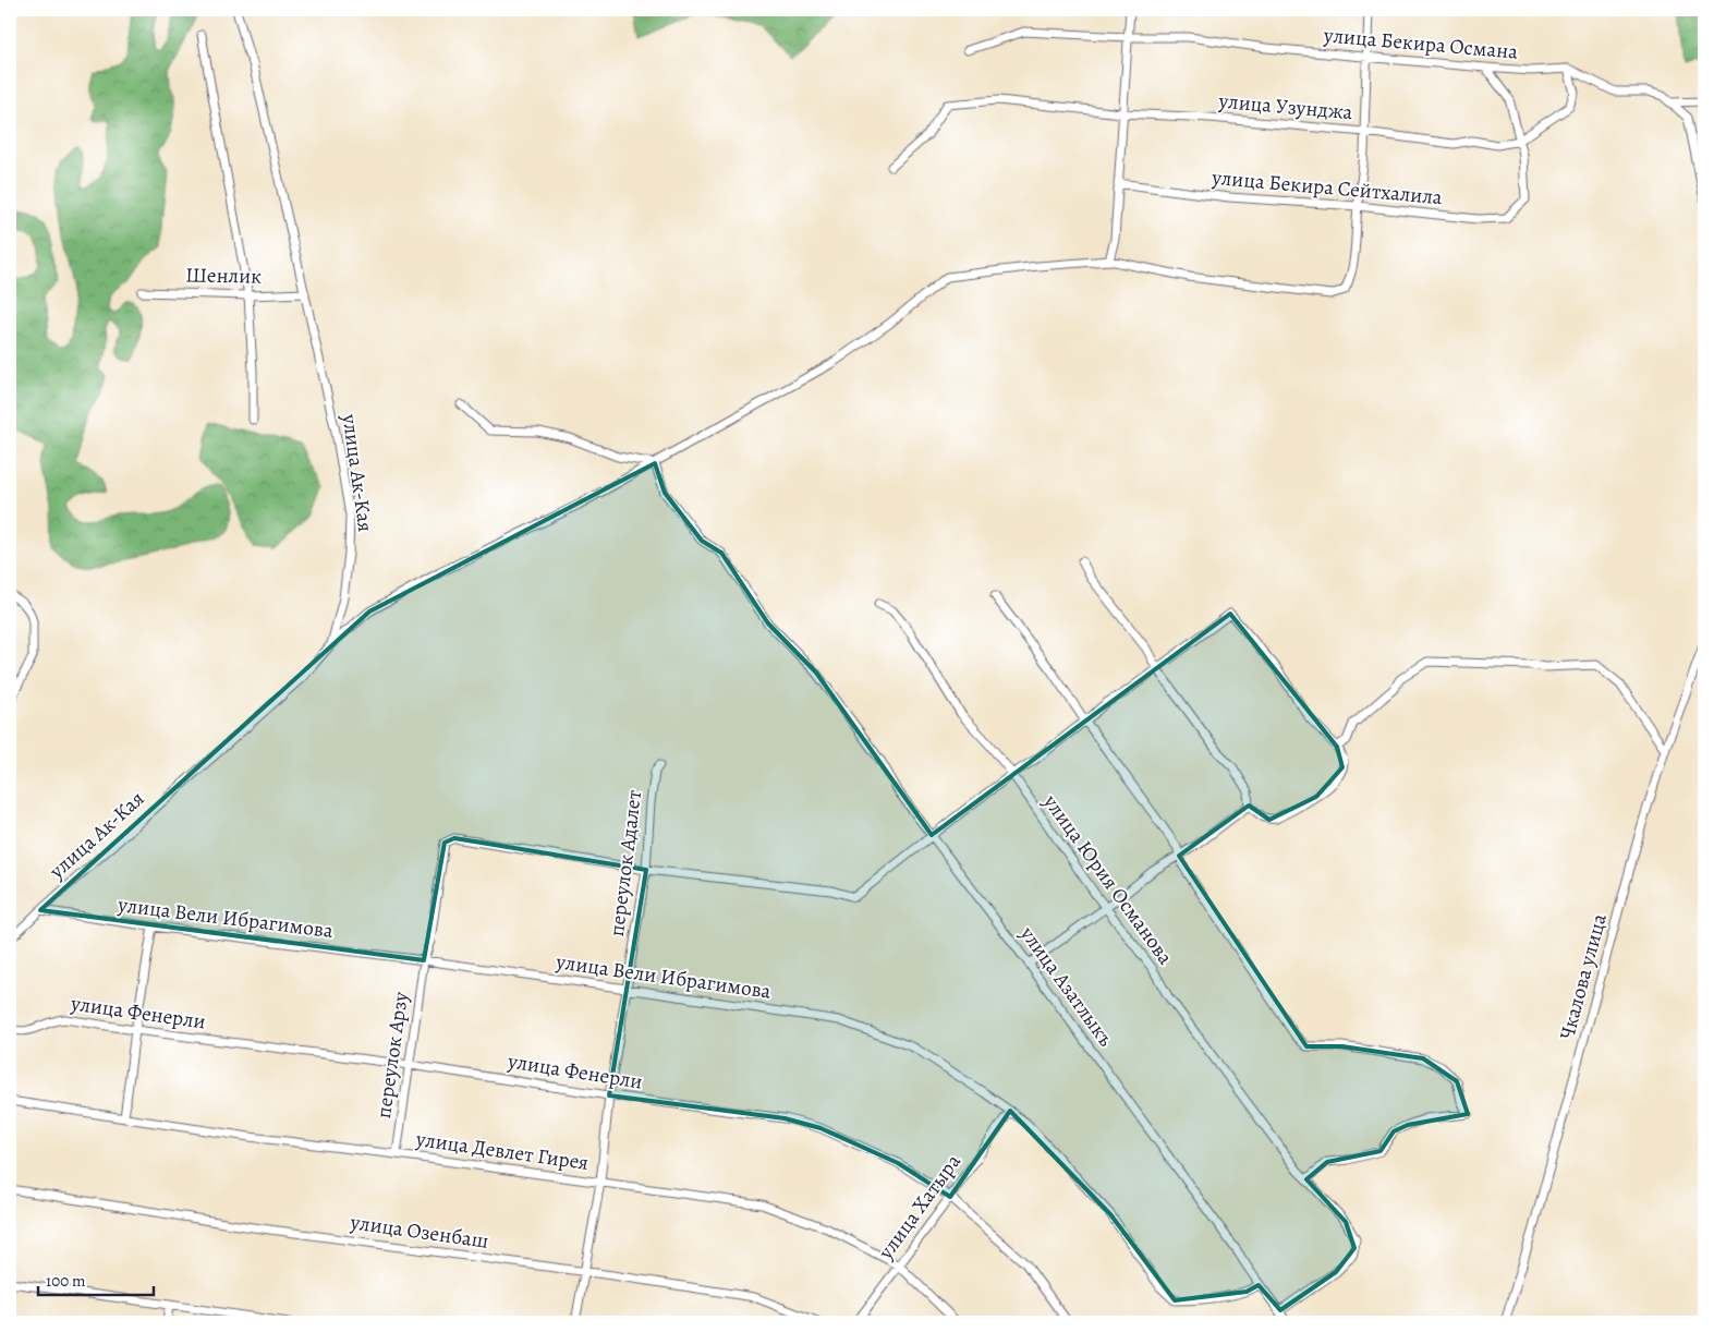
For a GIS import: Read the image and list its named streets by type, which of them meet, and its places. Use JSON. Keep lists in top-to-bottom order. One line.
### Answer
{"streets":{"street":["улица Бекира Османа","улица Узунджа","улица Бекира Сейтхалила","Шенлик","улица Ак-Кая","переулок Адалет","улица Юрия Османова","улица Вели Ибрагимова","Чкалова улица","улица Азатлыкъ","улица Фенерли","переулок Арзу","улица Девлет Гирея","улица Хатыра","улица Озенбаш"]},"crossings":[["улица Бекира Османа","улица Узунджа"],["улица Узунджа","улица Бекира Сейтхалила"],["Шенлик","улица Ак-Кая"],["улица Ак-Кая","улица Вели Ибрагимова"],["переулок Адалет","улица Вели Ибрагимова"],["переулок Адалет","улица Фенерли"],["переулок Адалет","переулок Арзу"],["переулок Адалет","улица Девлет Гирея"],["переулок Адалет","улица Озенбаш"],["улица Юрия Османова","улица Азатлыкъ"],["улица Вели Ибрагимова","улица Азатлыкъ"],["улица Вели Ибрагимова","переулок Арзу"],["улица Вели Ибрагимова","улица Хатыра"],["улица Фенерли","переулок Арзу"],["улица Фенерли","улица Хатыра"],["переулок Арзу","улица Девлет Гирея"],["улица Девлет Гирея","улица Хатыра"]],"scale_bar":"100 m"}
